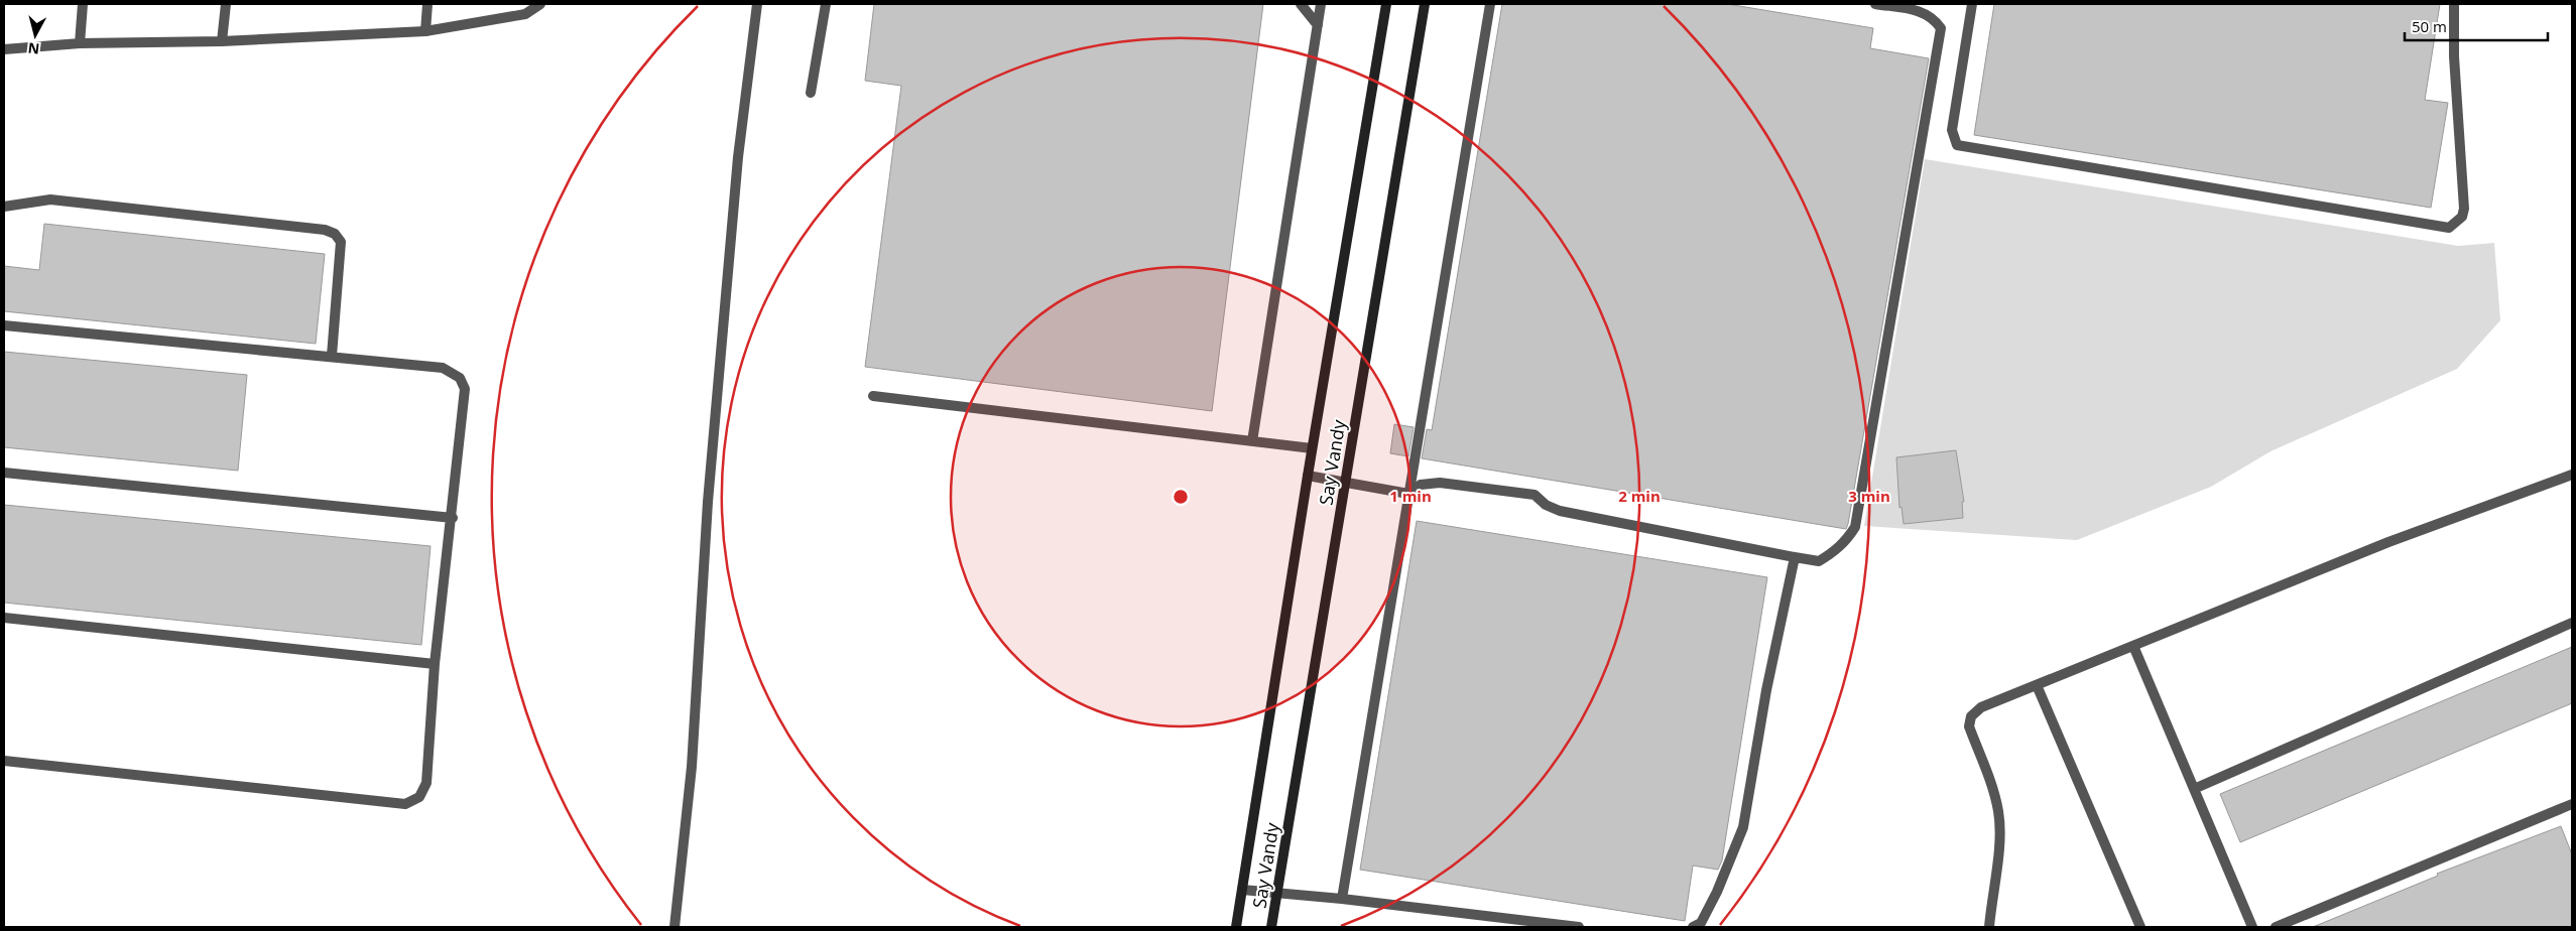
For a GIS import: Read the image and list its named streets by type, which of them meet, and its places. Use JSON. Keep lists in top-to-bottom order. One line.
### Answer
{"streets":{"street":["Say Vandy"]},"scale_bar":"50 m","north":"bottom","rings":["1 min","2 min","3 min"]}
